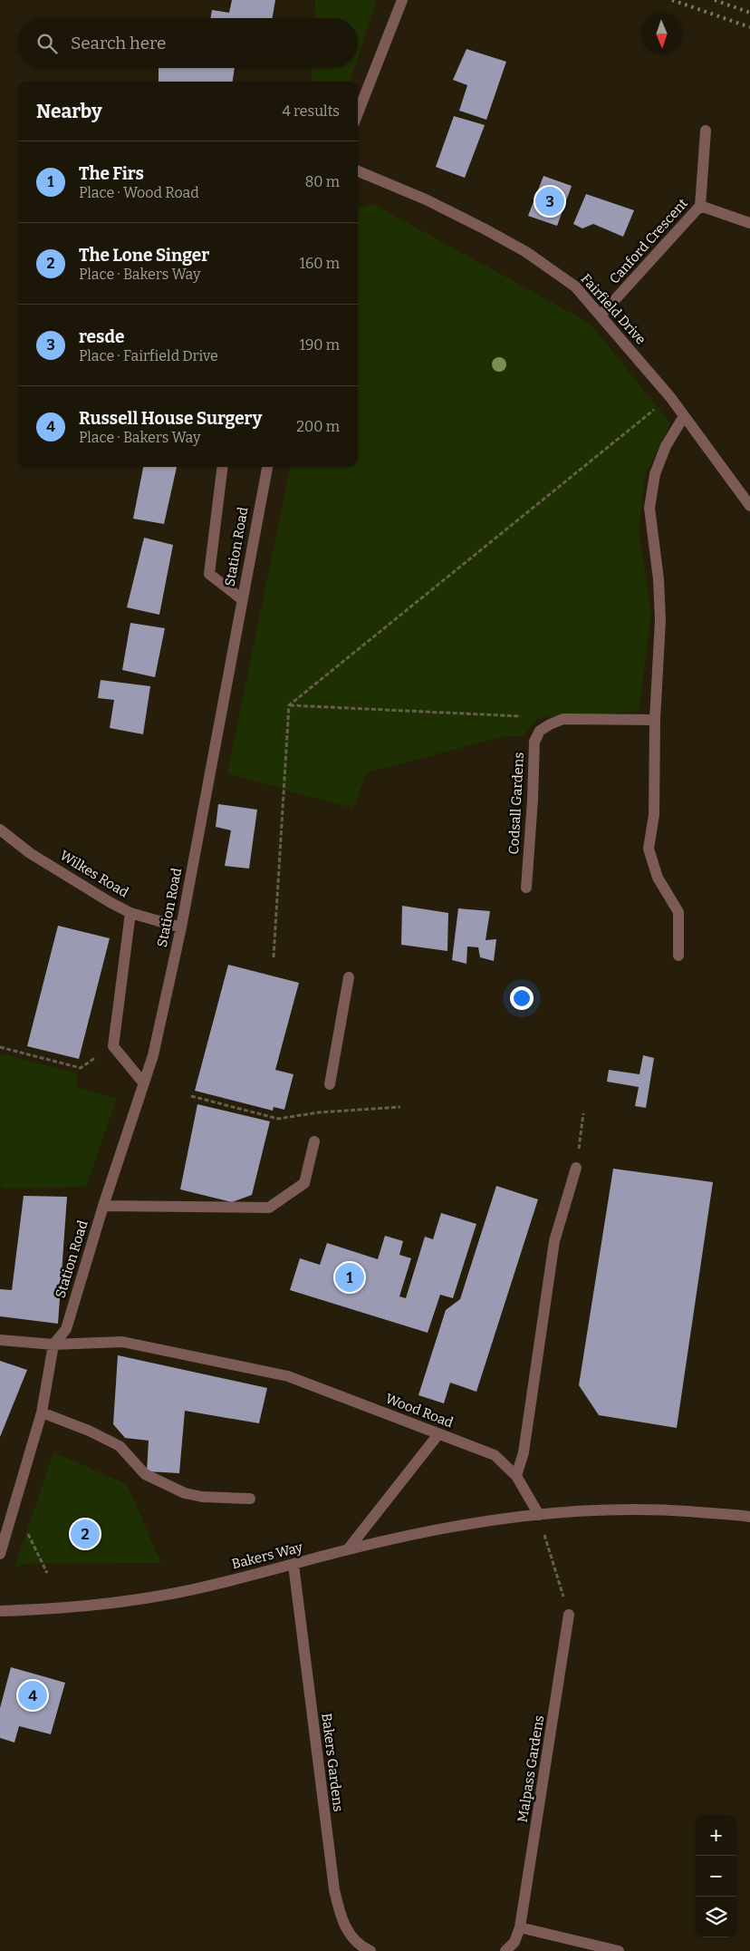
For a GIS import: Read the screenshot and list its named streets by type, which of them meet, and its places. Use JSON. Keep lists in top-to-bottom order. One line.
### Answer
{"streets":{"street":["Canford Crescent","Fairfield Drive","Station Road","Codsall Gardens","Wilkes Road","Wood Road","Bakers Way","Bakers Gardens","Malpass Gardens"]},"crossings":[["Canford Crescent","Fairfield Drive"],["Station Road","Wilkes Road"],["Station Road","Wood Road"],["Wood Road","Bakers Way"],["Bakers Way","Bakers Gardens"]],"north":"bottom","page":{"search":"Search here","heading":["Nearby","4 results"],"list":[{"mark":"1","name":"The Firs","note":"Place · Wood Road","value":"80 m"},{"mark":"2","name":"The Lone Singer","note":"Place · Bakers Way","value":"160 m"},{"mark":"3","name":"resde","note":"Place · Fairfield Drive","value":"190 m"},{"mark":"4","name":"Russell House Surgery","note":"Place · Bakers Way","value":"200 m"}],"pins":["3","1","2","4"],"map_buttons":["+","−"]}}
